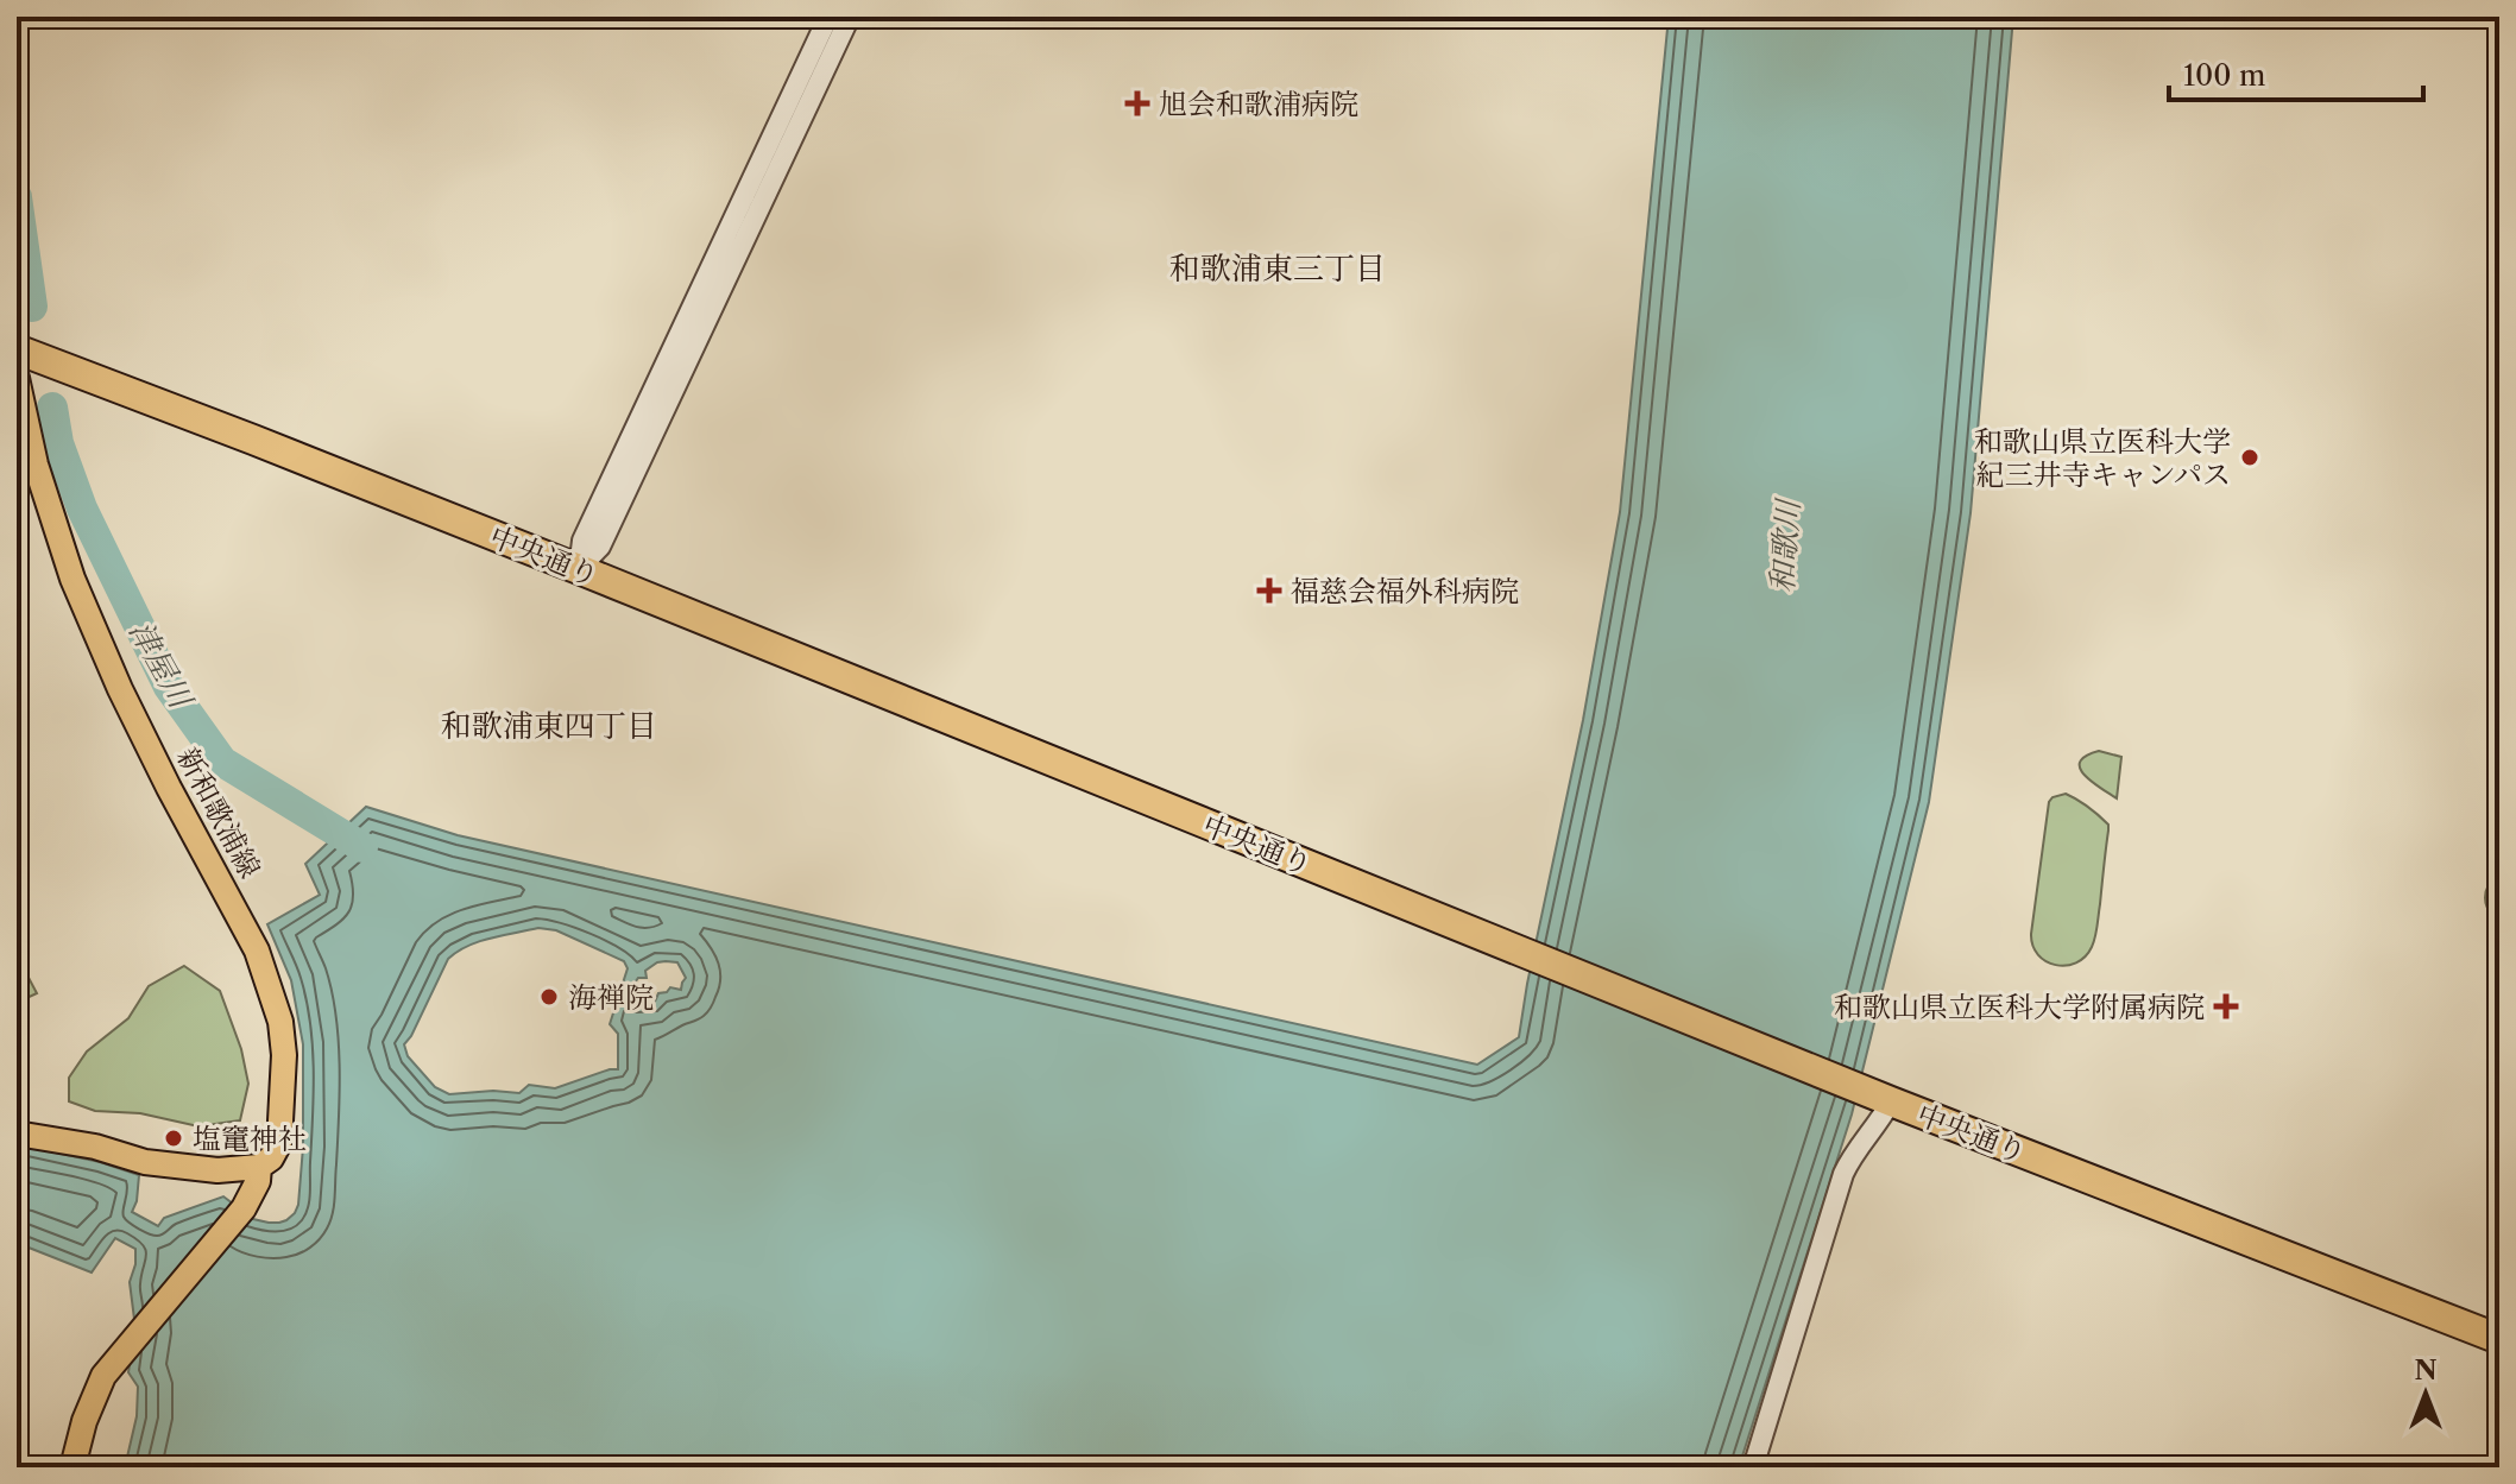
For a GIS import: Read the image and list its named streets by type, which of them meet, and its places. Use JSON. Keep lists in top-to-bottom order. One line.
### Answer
{"streets":{"highway":["中央通り"],"main road":["新和歌浦線"]},"districts":["和歌浦東三丁目","和歌浦東四丁目"],"water":["和歌川","津屋川"],"places":{"health":["旭会和歌浦病院","福慈会福外科病院","和歌山県立医科大学附属病院"],"other":["和歌山県立医科大学 紀三井寺キャンパス","海禅院","塩竃神社"]},"scale_bar":"100 m","north":"top"}
